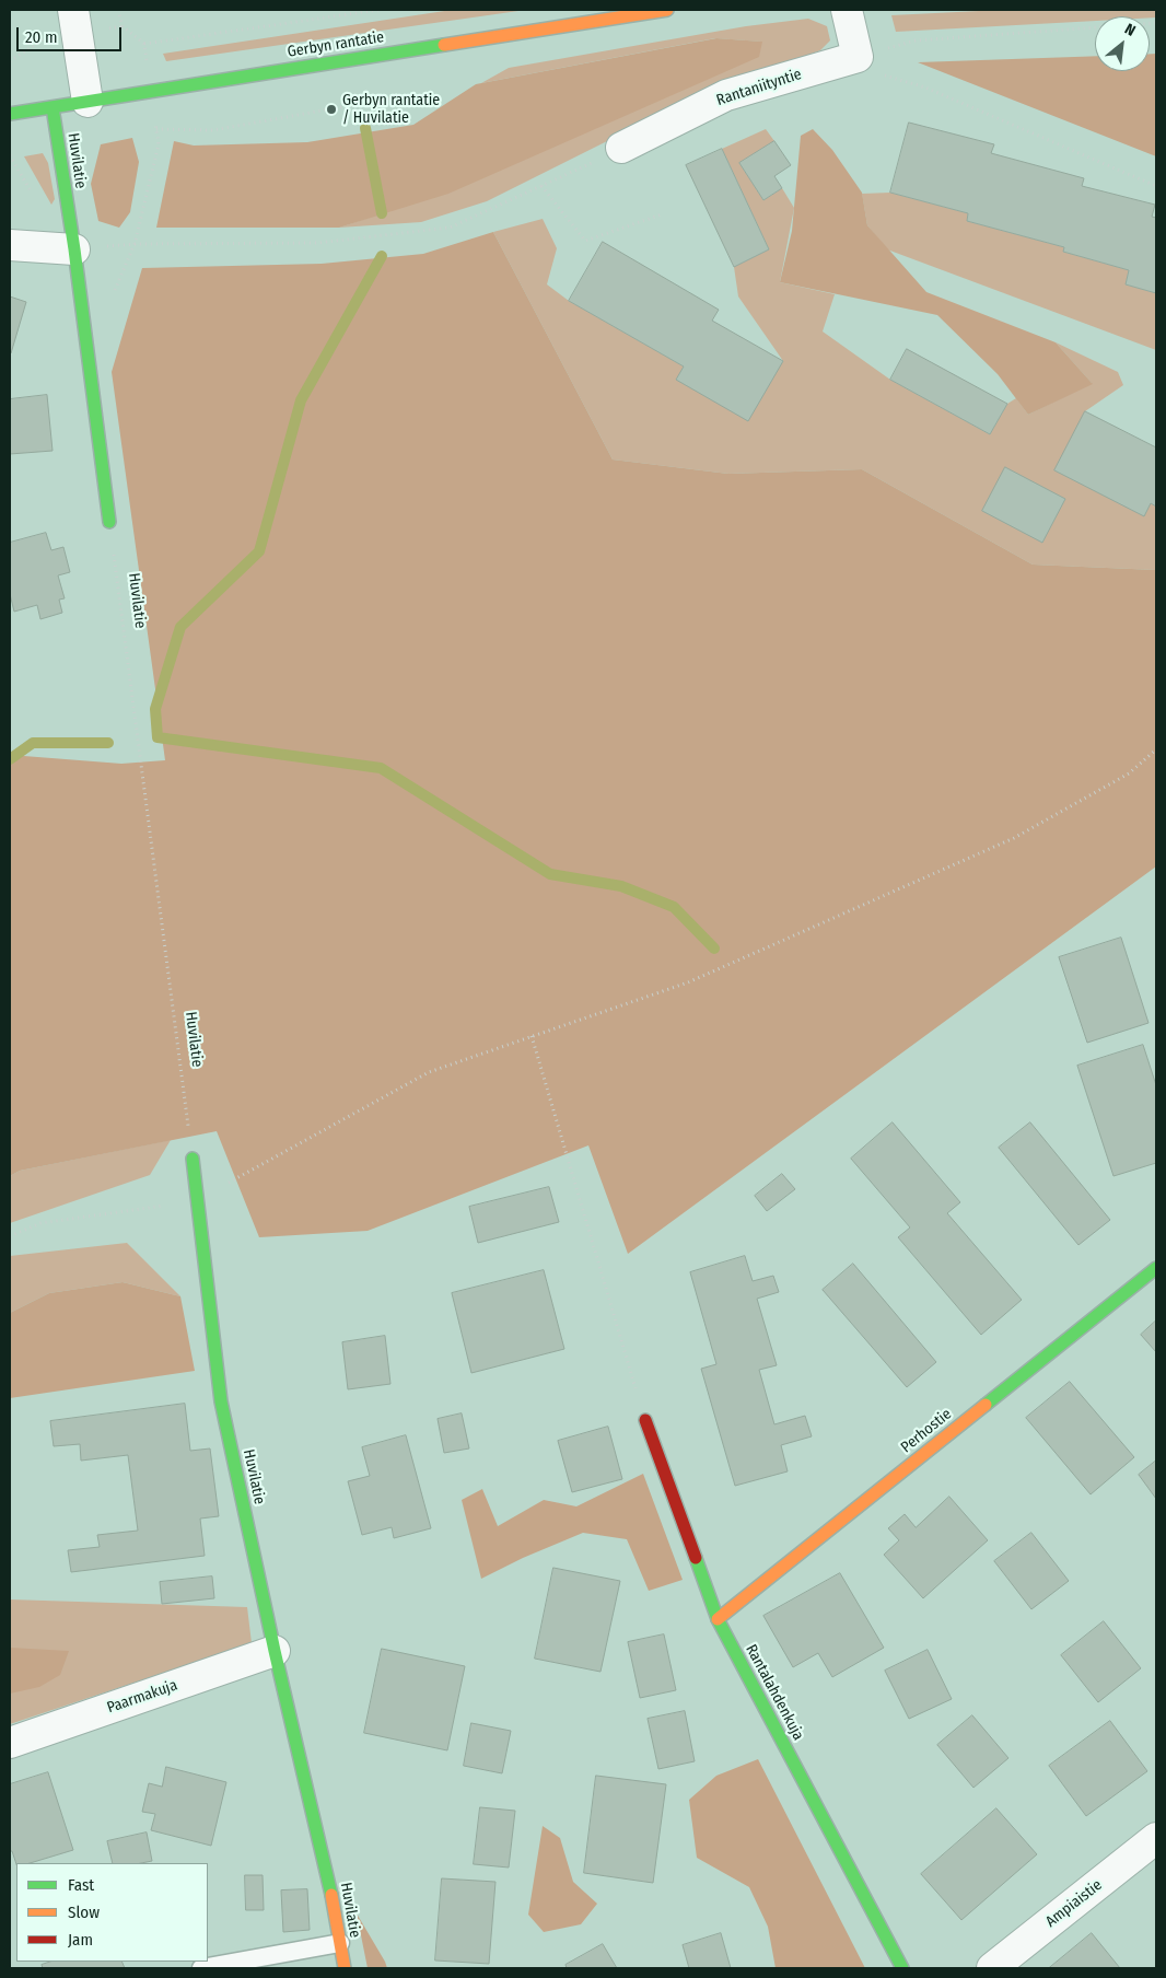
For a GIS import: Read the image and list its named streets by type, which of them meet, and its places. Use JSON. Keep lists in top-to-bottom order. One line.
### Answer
{"streets":{"street":["Gerbyn rantatie","Rantaniityntie","Huvilatie","Perhostie","Rantalahdenkuja","Paarmakuja","Ampiaistie"]},"crossings":[["Gerbyn rantatie","Huvilatie"],["Huvilatie","Paarmakuja"],["Perhostie","Rantalahdenkuja"]],"places":["Gerbyn rantatie / Huvilatie"],"legend":["Fast","Slow","Jam"],"scale_bar":"20 m","north":"top right"}
